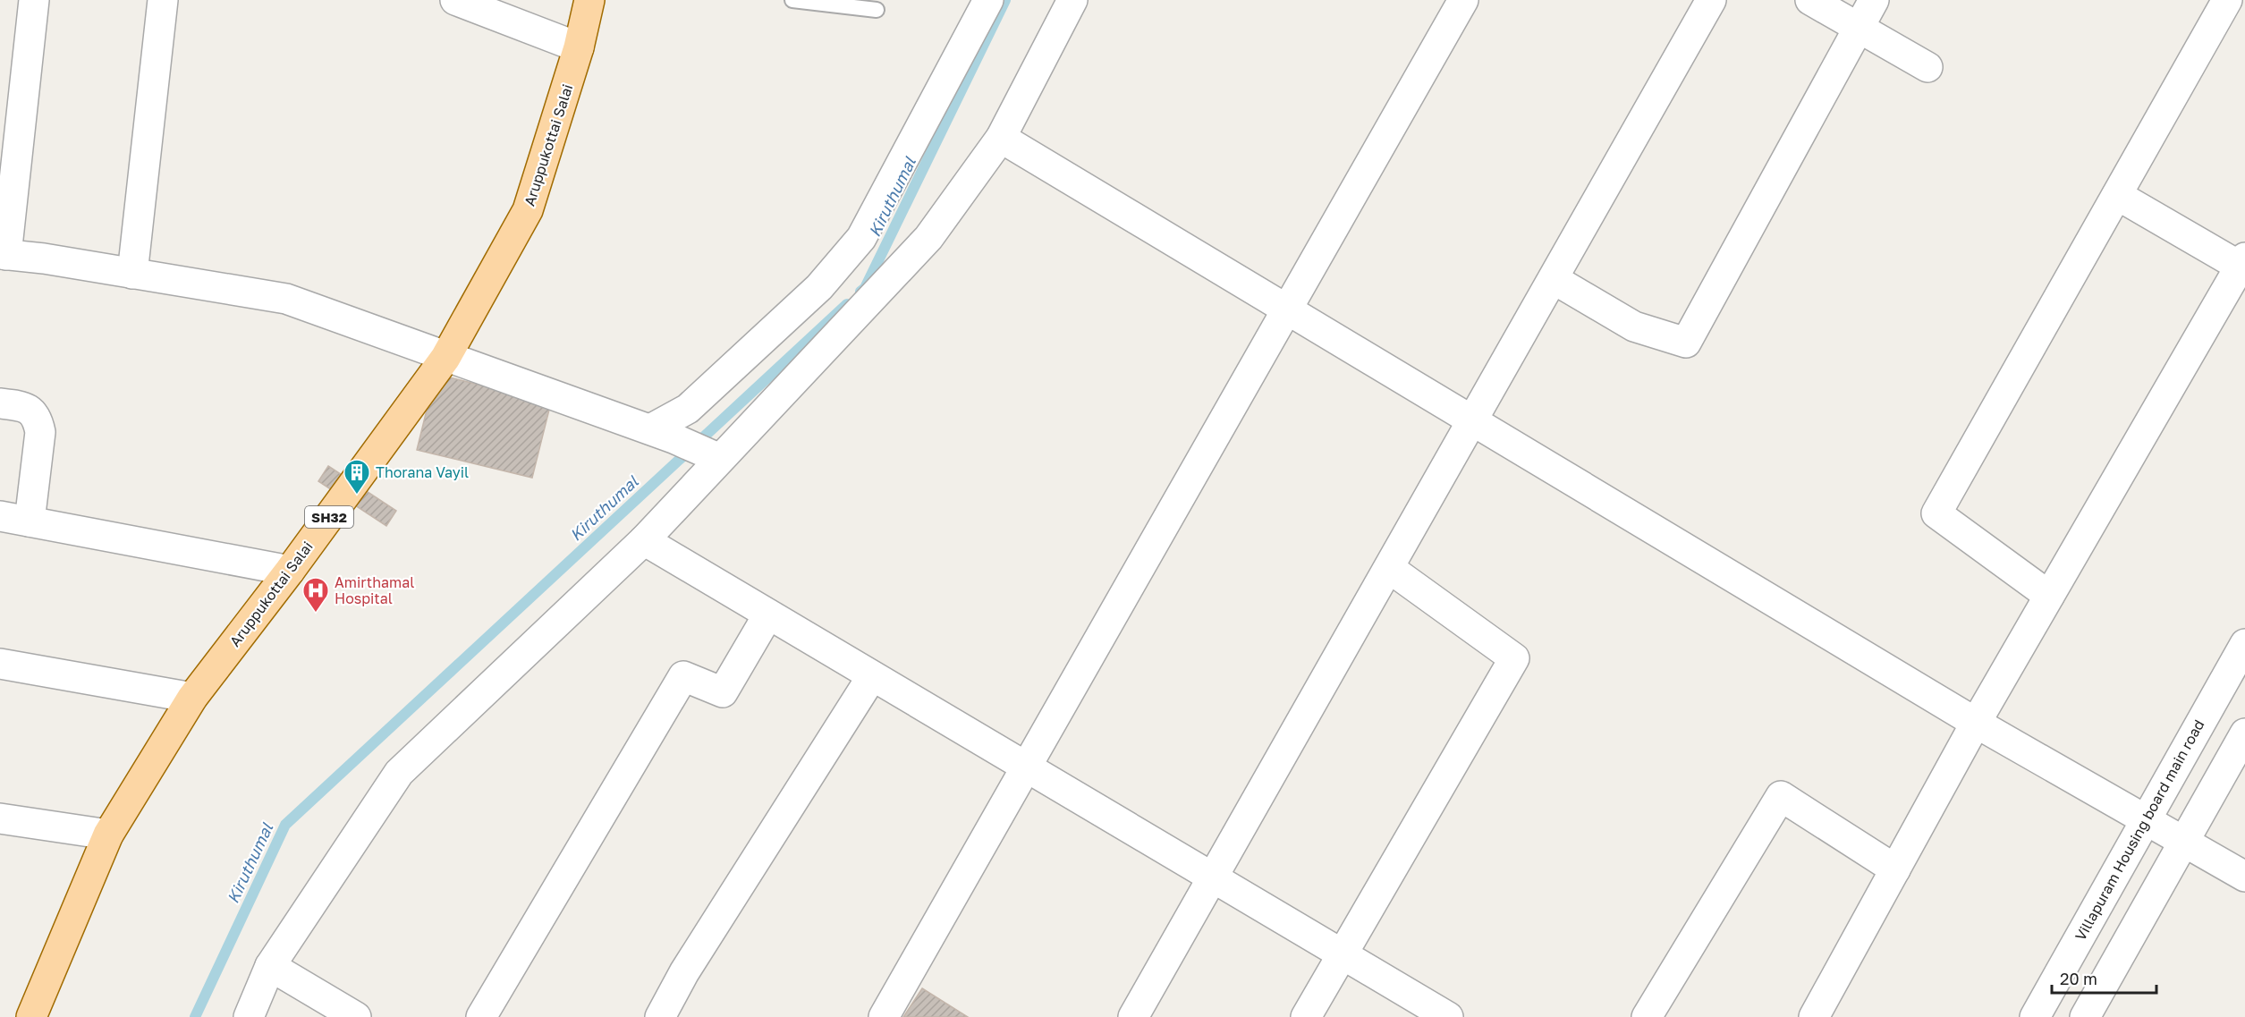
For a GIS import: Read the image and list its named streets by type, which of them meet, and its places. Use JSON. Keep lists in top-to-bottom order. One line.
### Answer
{"streets":{"main road":["Aruppukottai Salai","SH32"],"street":["Villapuram Housing board main road"]},"water":["Kiruthumal"],"places":{"building":["Thorana Vayil"],"hospital":["Amirthamal Hospital"]},"scale_bar":"20 m"}
